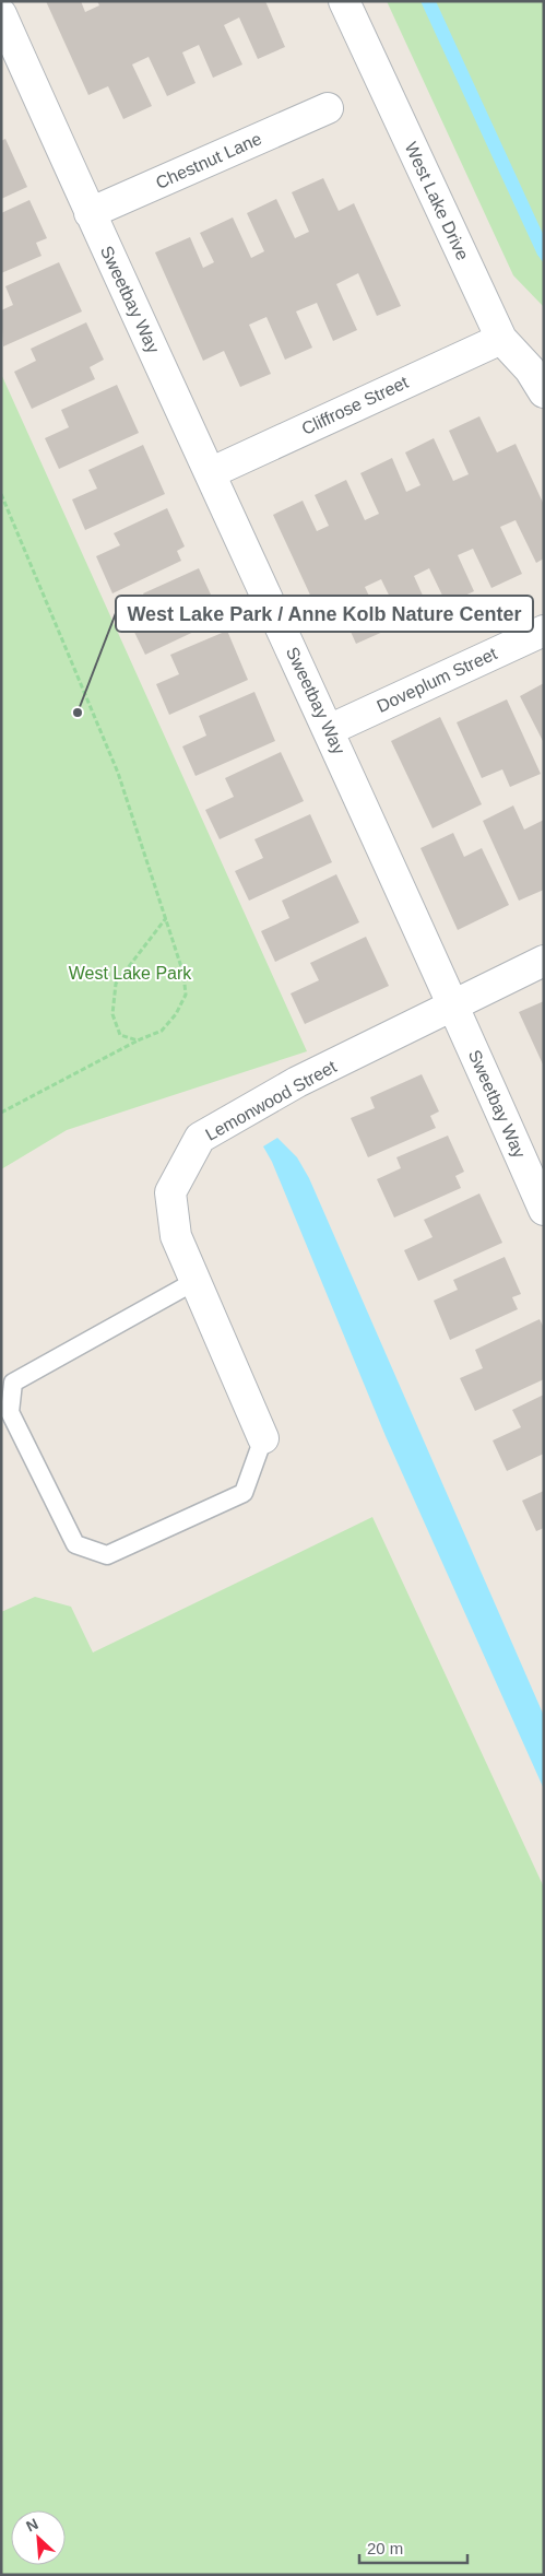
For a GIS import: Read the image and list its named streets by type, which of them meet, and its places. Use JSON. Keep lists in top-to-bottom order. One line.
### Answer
{"streets":{"street":["Chestnut Lane","West Lake Drive","Sweetbay Way","Cliffrose Street","Doveplum Street","Lemonwood Street"]},"crossings":[["Chestnut Lane","Sweetbay Way"],["West Lake Drive","Cliffrose Street"],["Sweetbay Way","Cliffrose Street"],["Sweetbay Way","Doveplum Street"],["Sweetbay Way","Lemonwood Street"]],"parks":["West Lake Park"],"places":["West Lake Park / Anne Kolb Nature Center"],"scale_bar":"20 m","north":"top left"}
